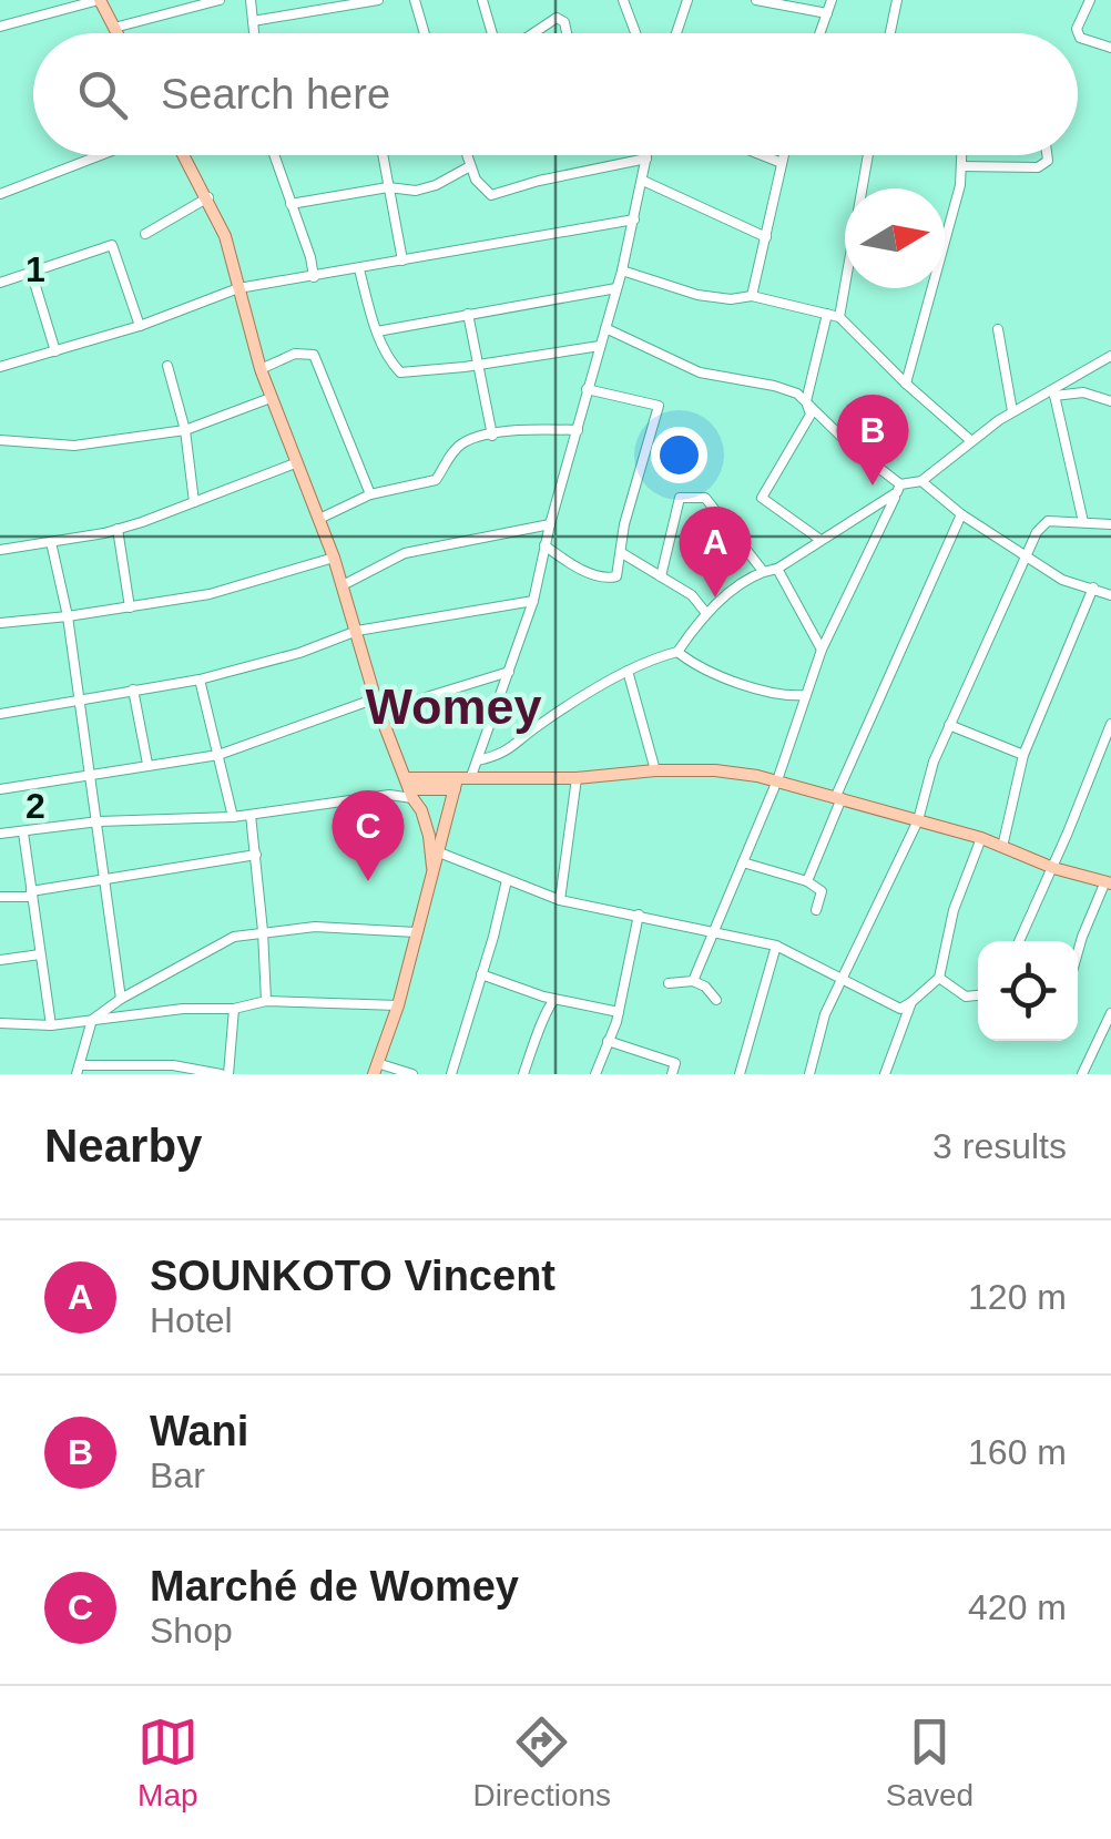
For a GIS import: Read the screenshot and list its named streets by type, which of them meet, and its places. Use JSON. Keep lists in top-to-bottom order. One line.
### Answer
{"districts":["Womey"],"north":"right","page":{"search":"Search here","pins":["B","A","C"],"heading":["Nearby","3 results"],"list":[{"mark":"A","name":"SOUNKOTO Vincent","note":"Hotel","value":"120 m"},{"mark":"B","name":"Wani","note":"Bar","value":"160 m"},{"mark":"C","name":"Marché de Womey","note":"Shop","value":"420 m"}],"nav":["Map","Directions","Saved"]},"grid":{"rows":["1","2"]}}
